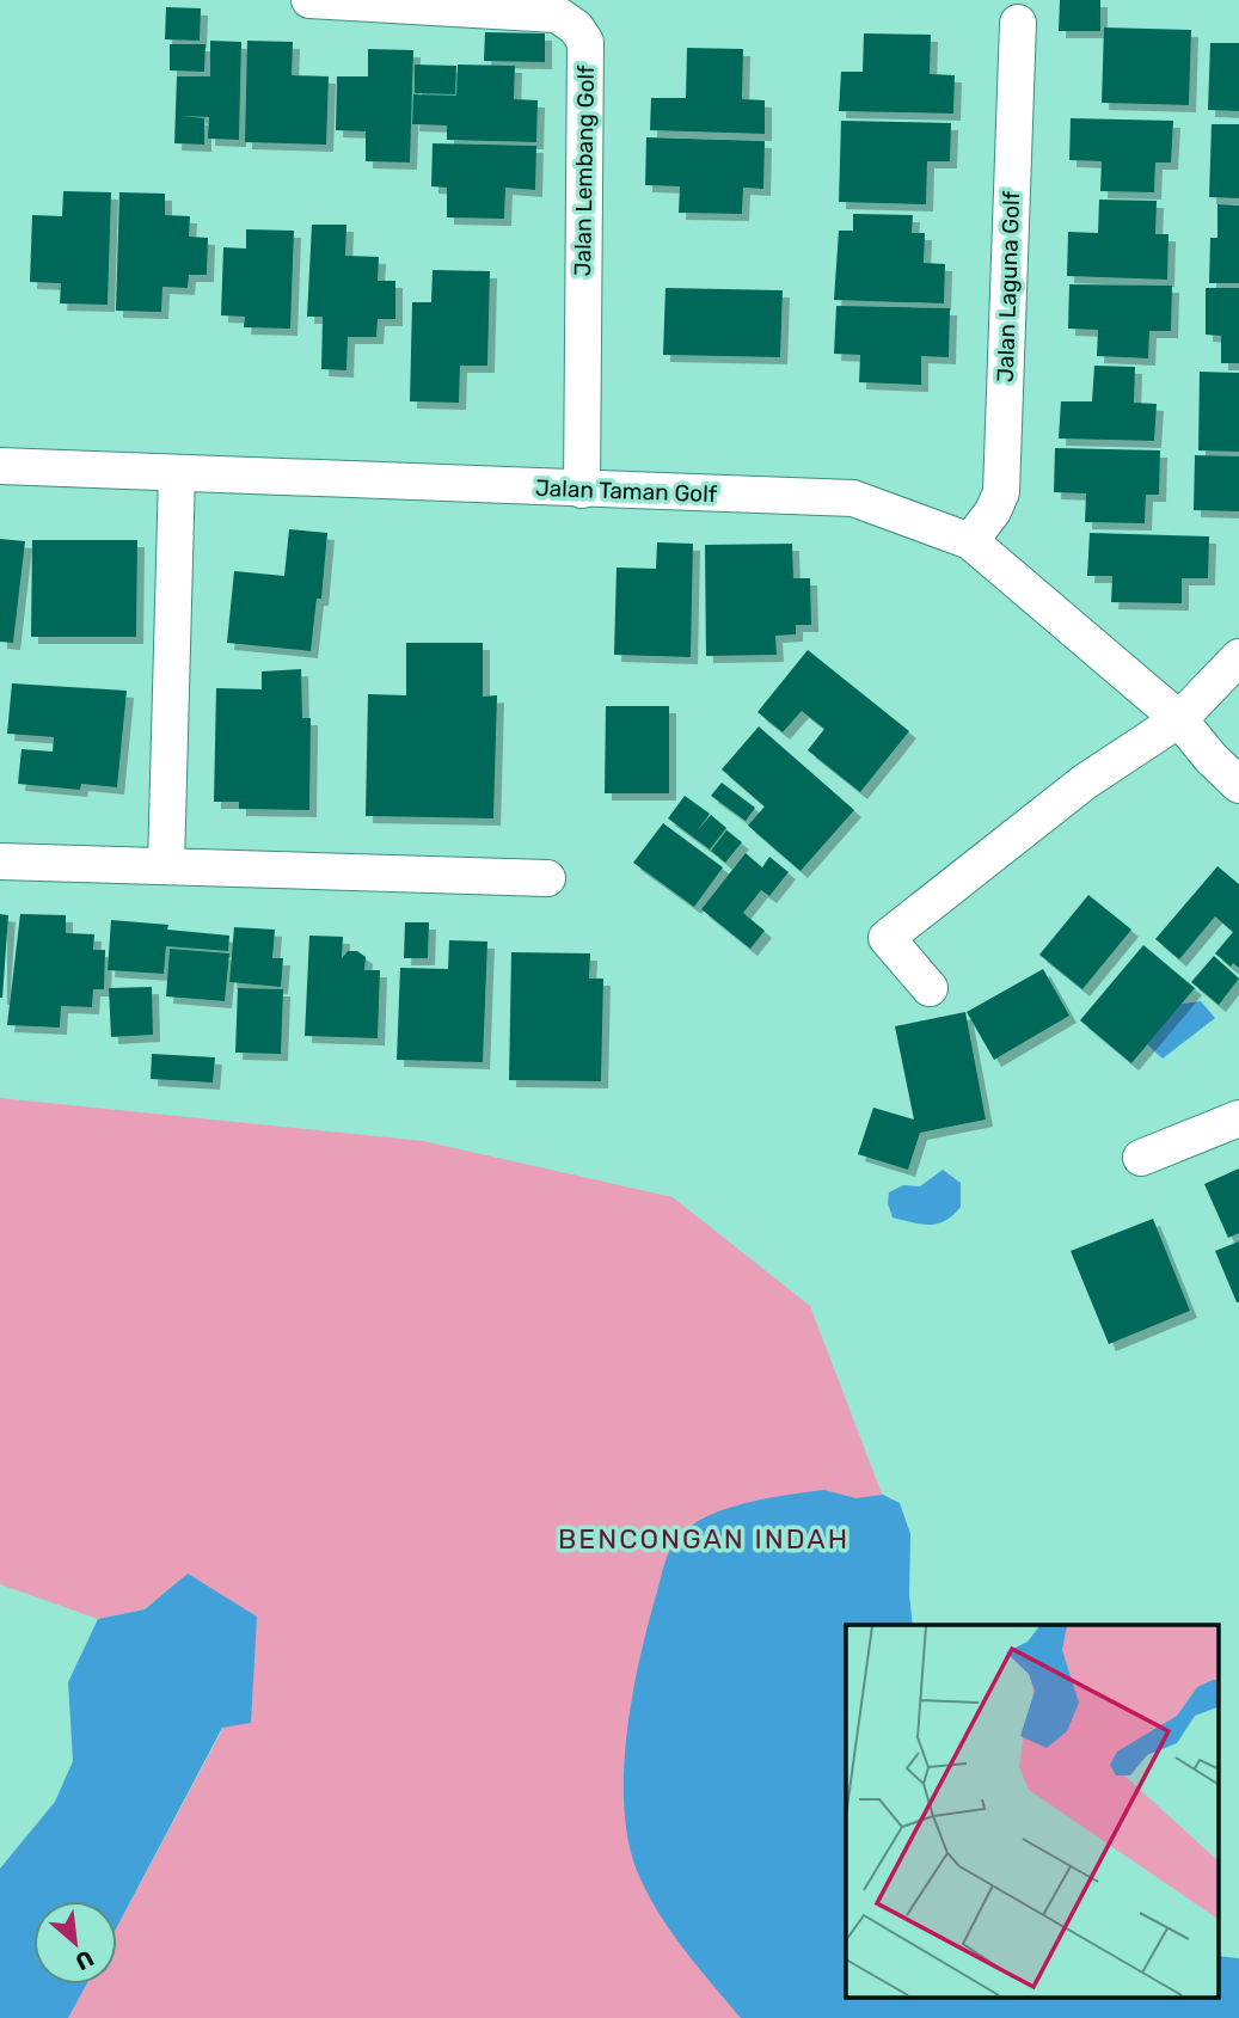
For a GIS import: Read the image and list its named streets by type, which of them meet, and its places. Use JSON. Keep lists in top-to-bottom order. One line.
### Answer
{"streets":{"street":["Jalan Lembang Golf","Jalan Laguna Golf","Jalan Taman Golf"]},"crossings":[["Jalan Lembang Golf","Jalan Taman Golf"],["Jalan Laguna Golf","Jalan Taman Golf"]],"districts":["BENCONGAN INDAH"],"north":"bottom right"}
